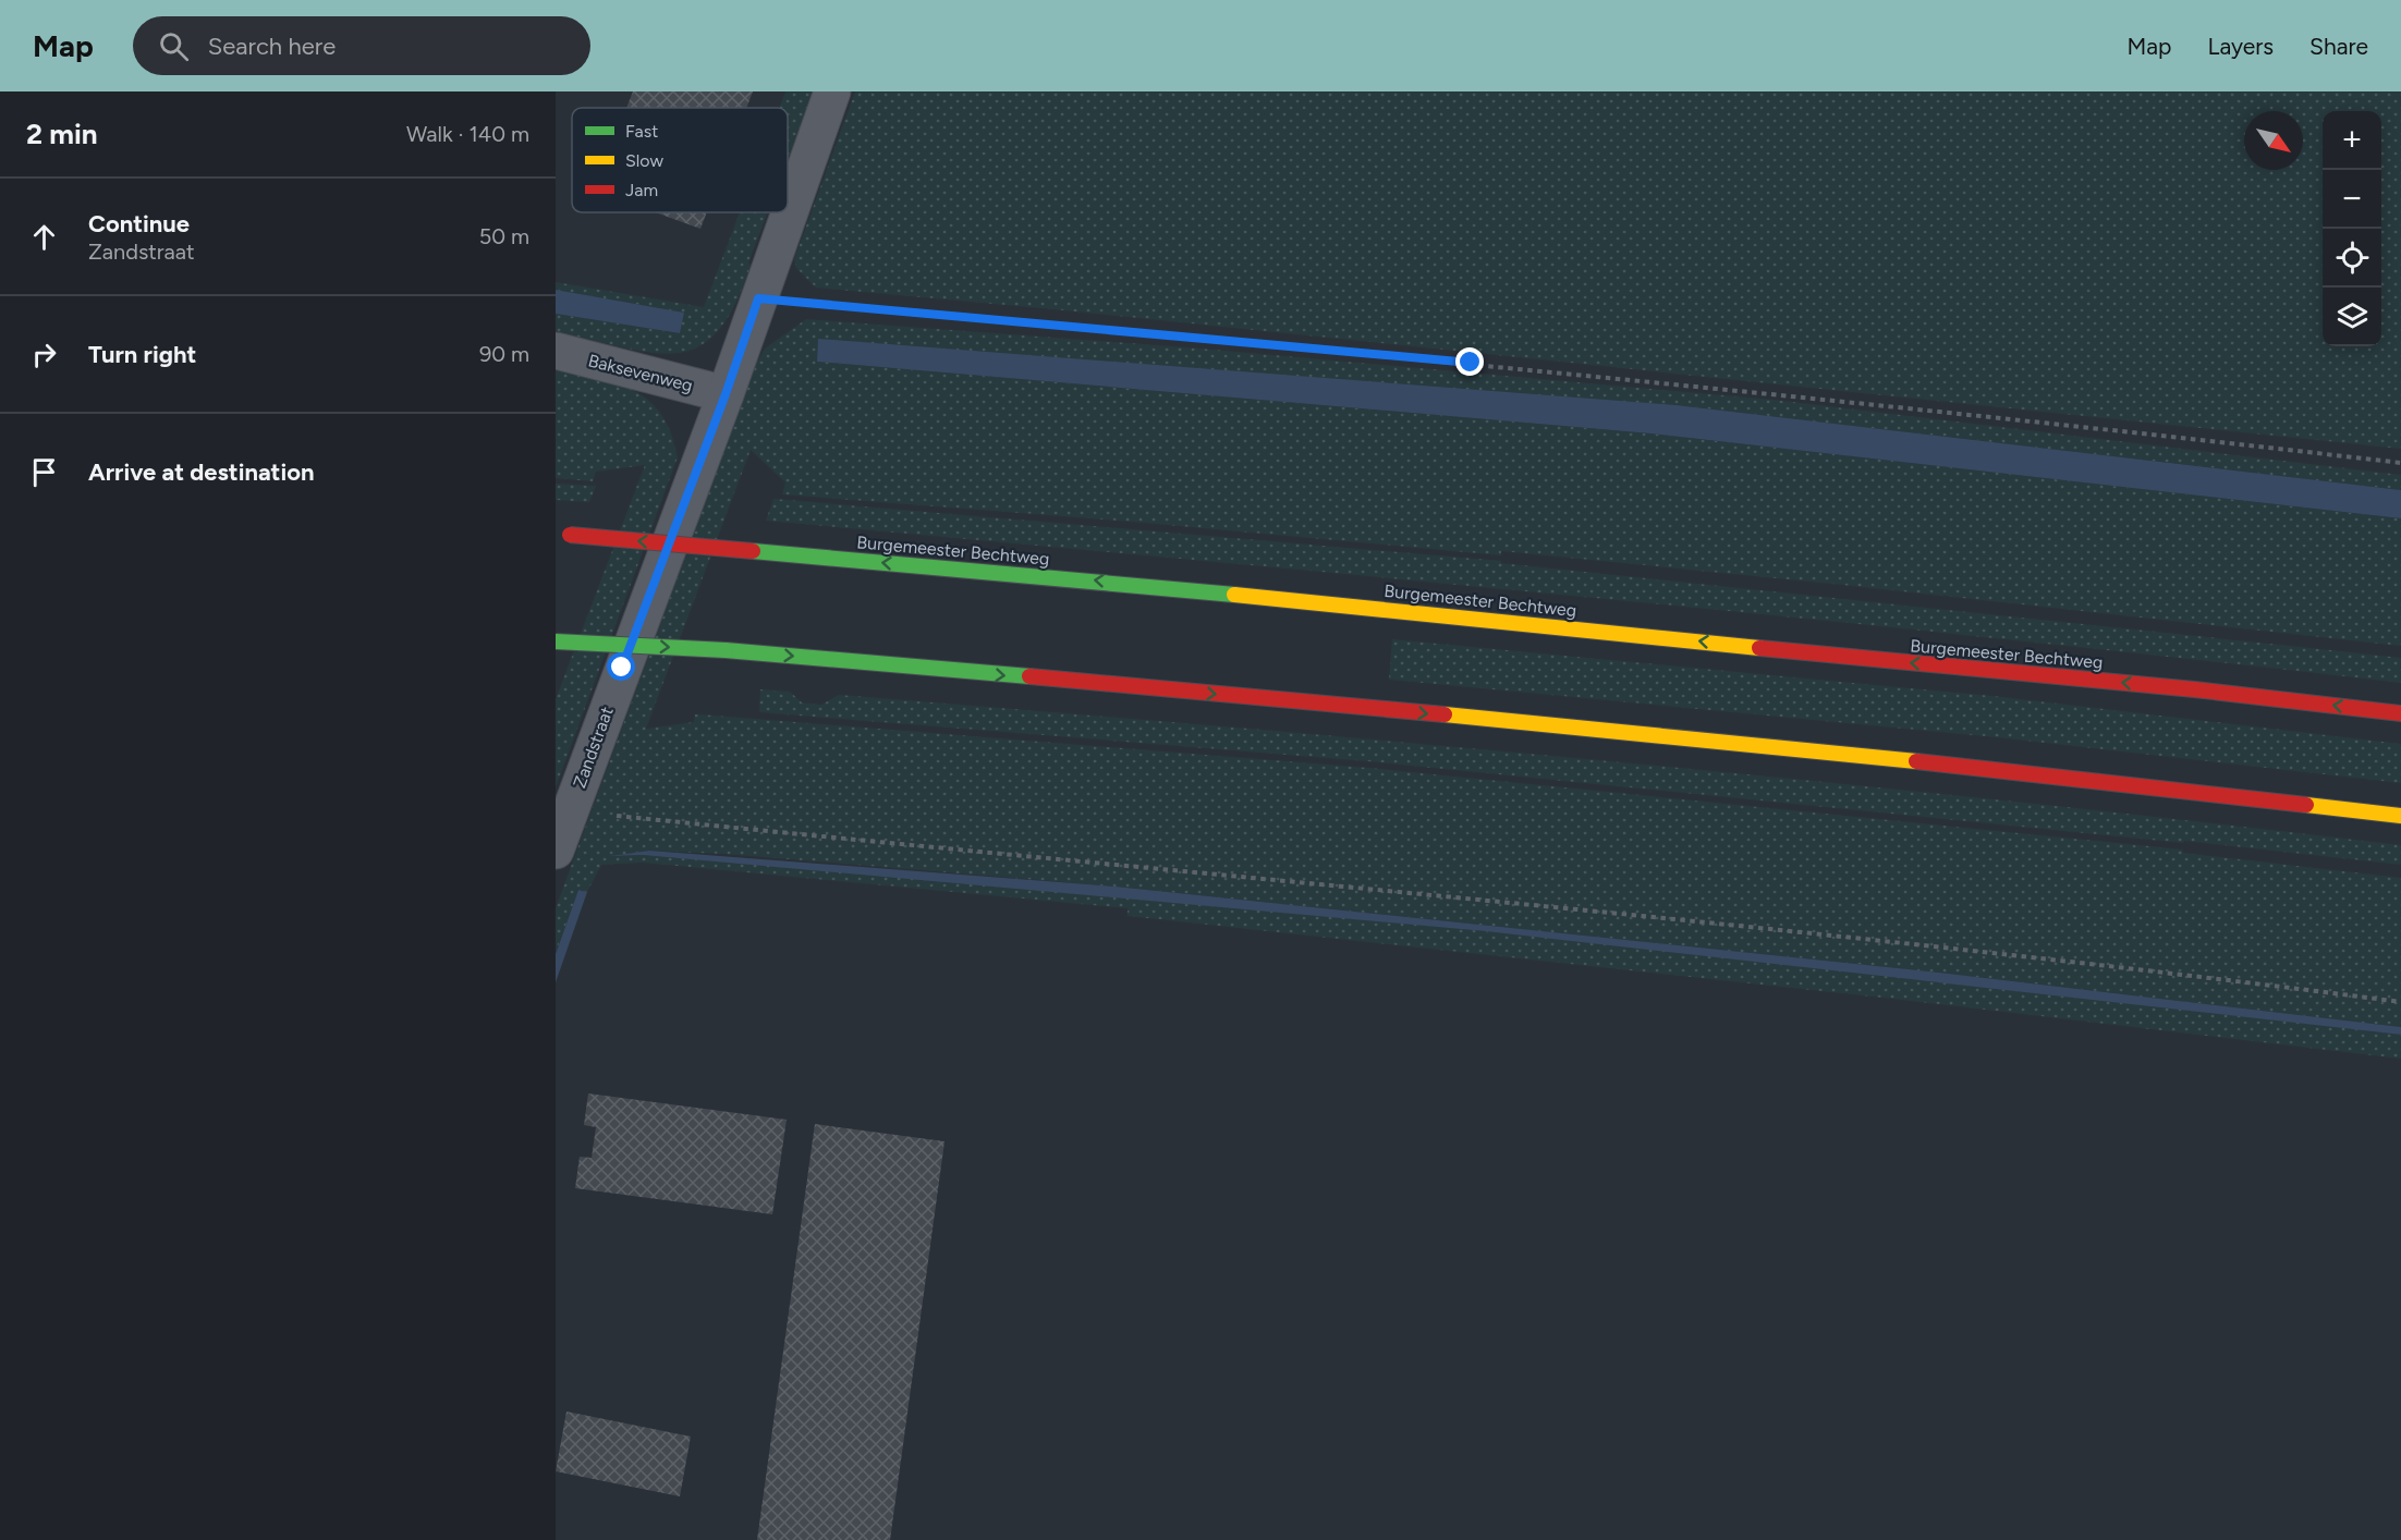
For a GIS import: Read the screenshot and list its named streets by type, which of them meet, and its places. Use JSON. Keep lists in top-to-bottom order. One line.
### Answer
{"streets":{"main road":["Burgemeester Bechtweg"],"street":["Baksevenweg","Zandstraat"]},"crossings":[["Baksevenweg","Zandstraat"]],"legend":["Fast","Slow","Jam"],"north":"bottom right","page":{"header":"Map","search":"Search here","nav":["Map","Layers","Share"],"heading":["2 min","Walk · 140 m"],"map_buttons":["+","−"],"list":[["Continue","Zandstraat","50 m"],["Turn right","90 m"],"Arrive at destination"]}}
